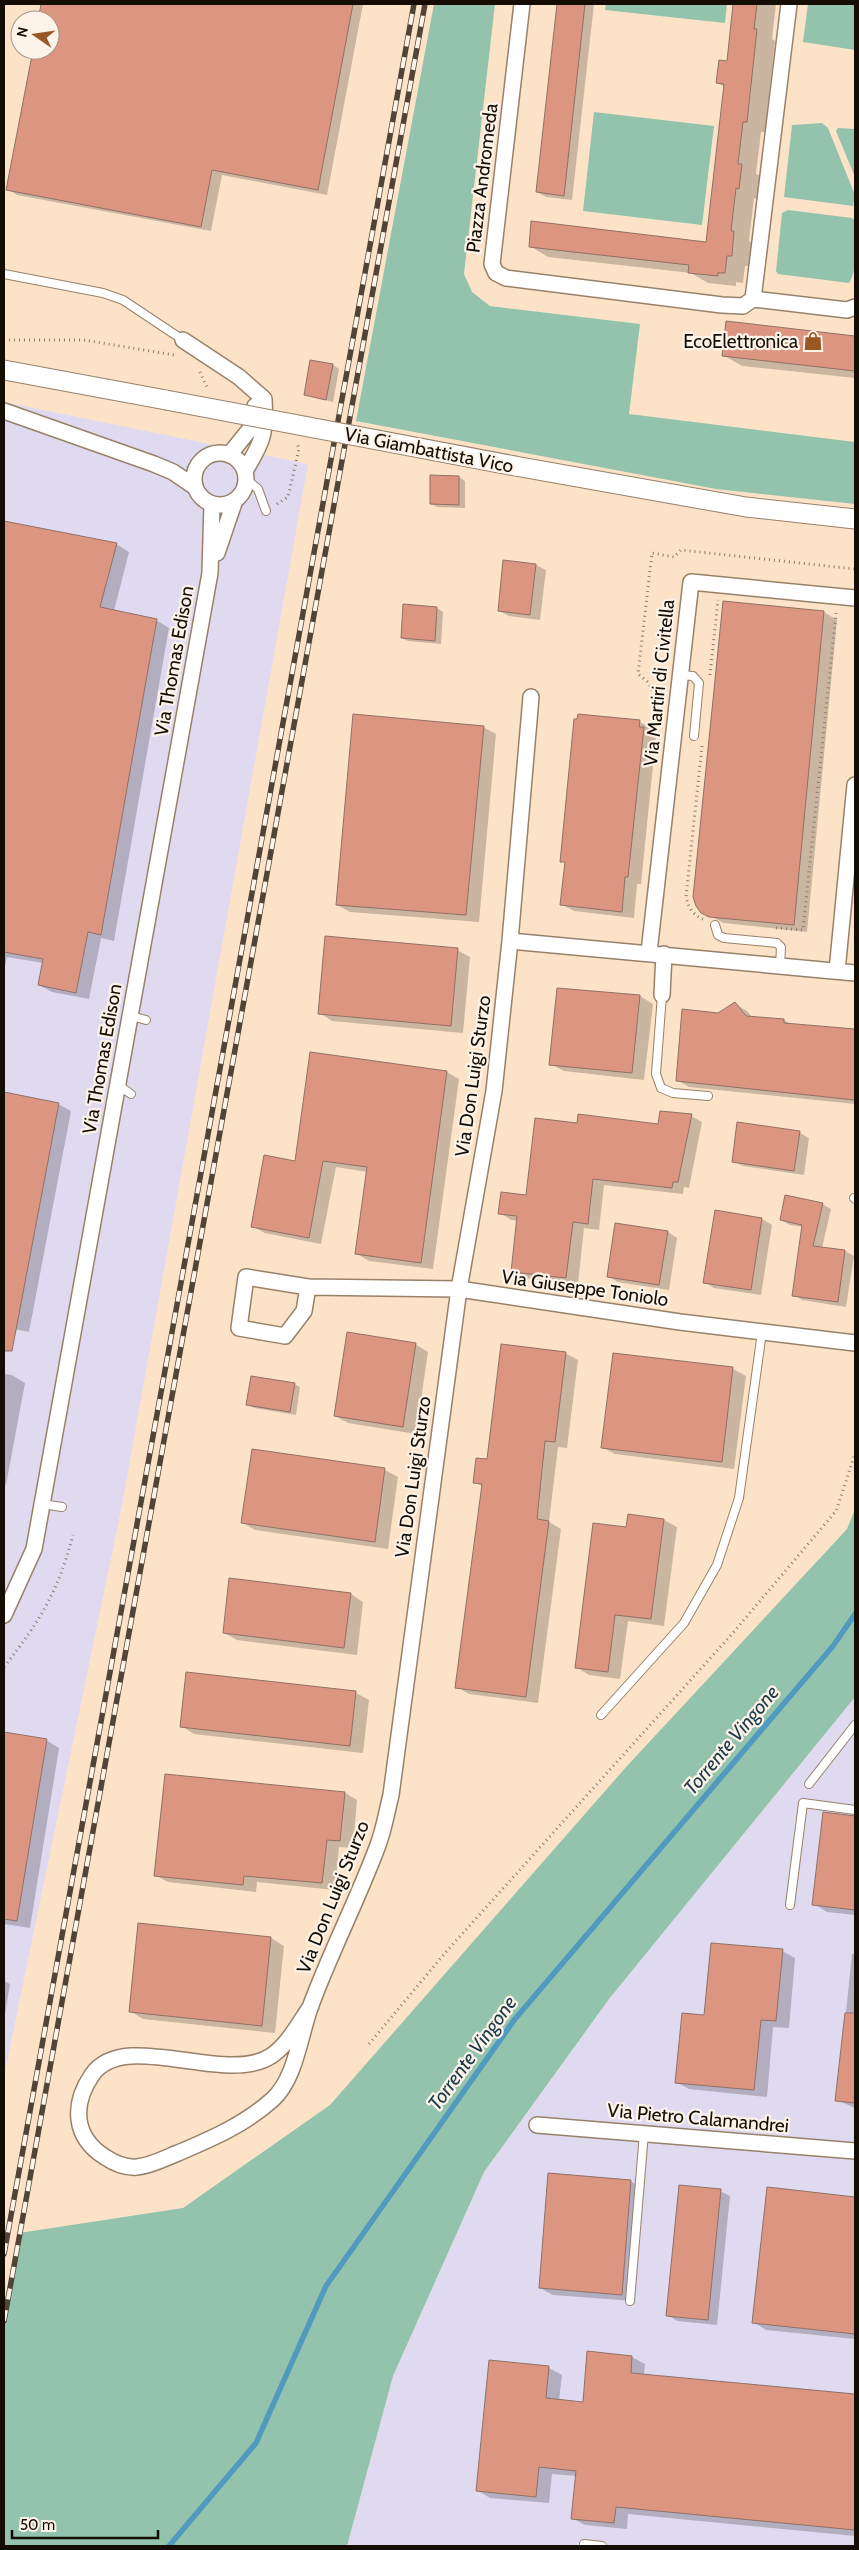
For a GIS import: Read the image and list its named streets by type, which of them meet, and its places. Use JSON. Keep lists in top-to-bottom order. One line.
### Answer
{"streets":{"street":["Piazza Andromeda","Via Giambattista Vico","Via Thomas Edison","Via Martiri di Civitella","Via Don Luigi Sturzo","Via Giuseppe Toniolo","Via Pietro Calamandrei"]},"crossings":[["Via Don Luigi Sturzo","Via Giuseppe Toniolo"]],"water":["Torrente Vingone"],"places":{"shop":["EcoElettronica"]},"scale_bar":"50 m","north":"left"}
